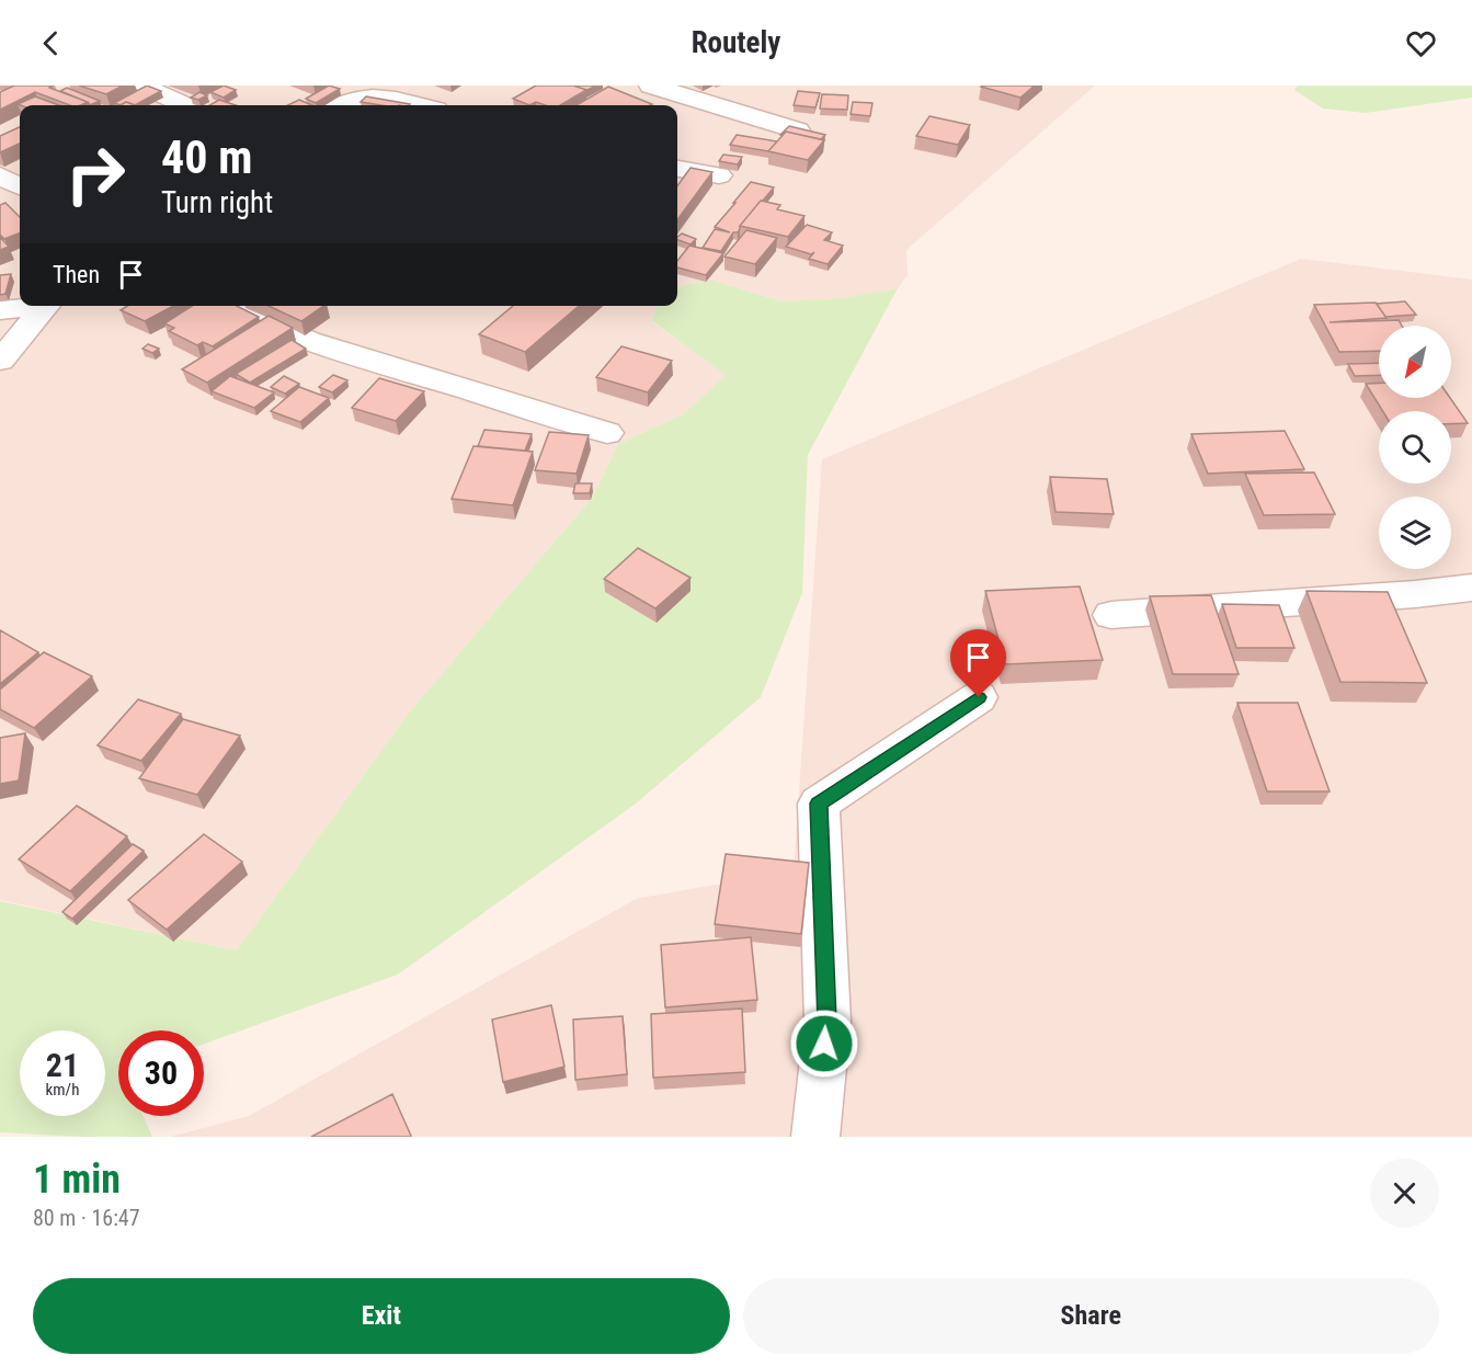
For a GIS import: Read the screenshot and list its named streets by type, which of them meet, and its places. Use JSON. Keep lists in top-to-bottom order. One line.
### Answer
{"north":"bottom left","page":{"header":"Routely","turn":["40 m","Turn right"],"then":"Then","speed":"21 km/h","limit":"30","heading":["1 min","80 m · 16:47"],"buttons":["Exit","Share"]}}
